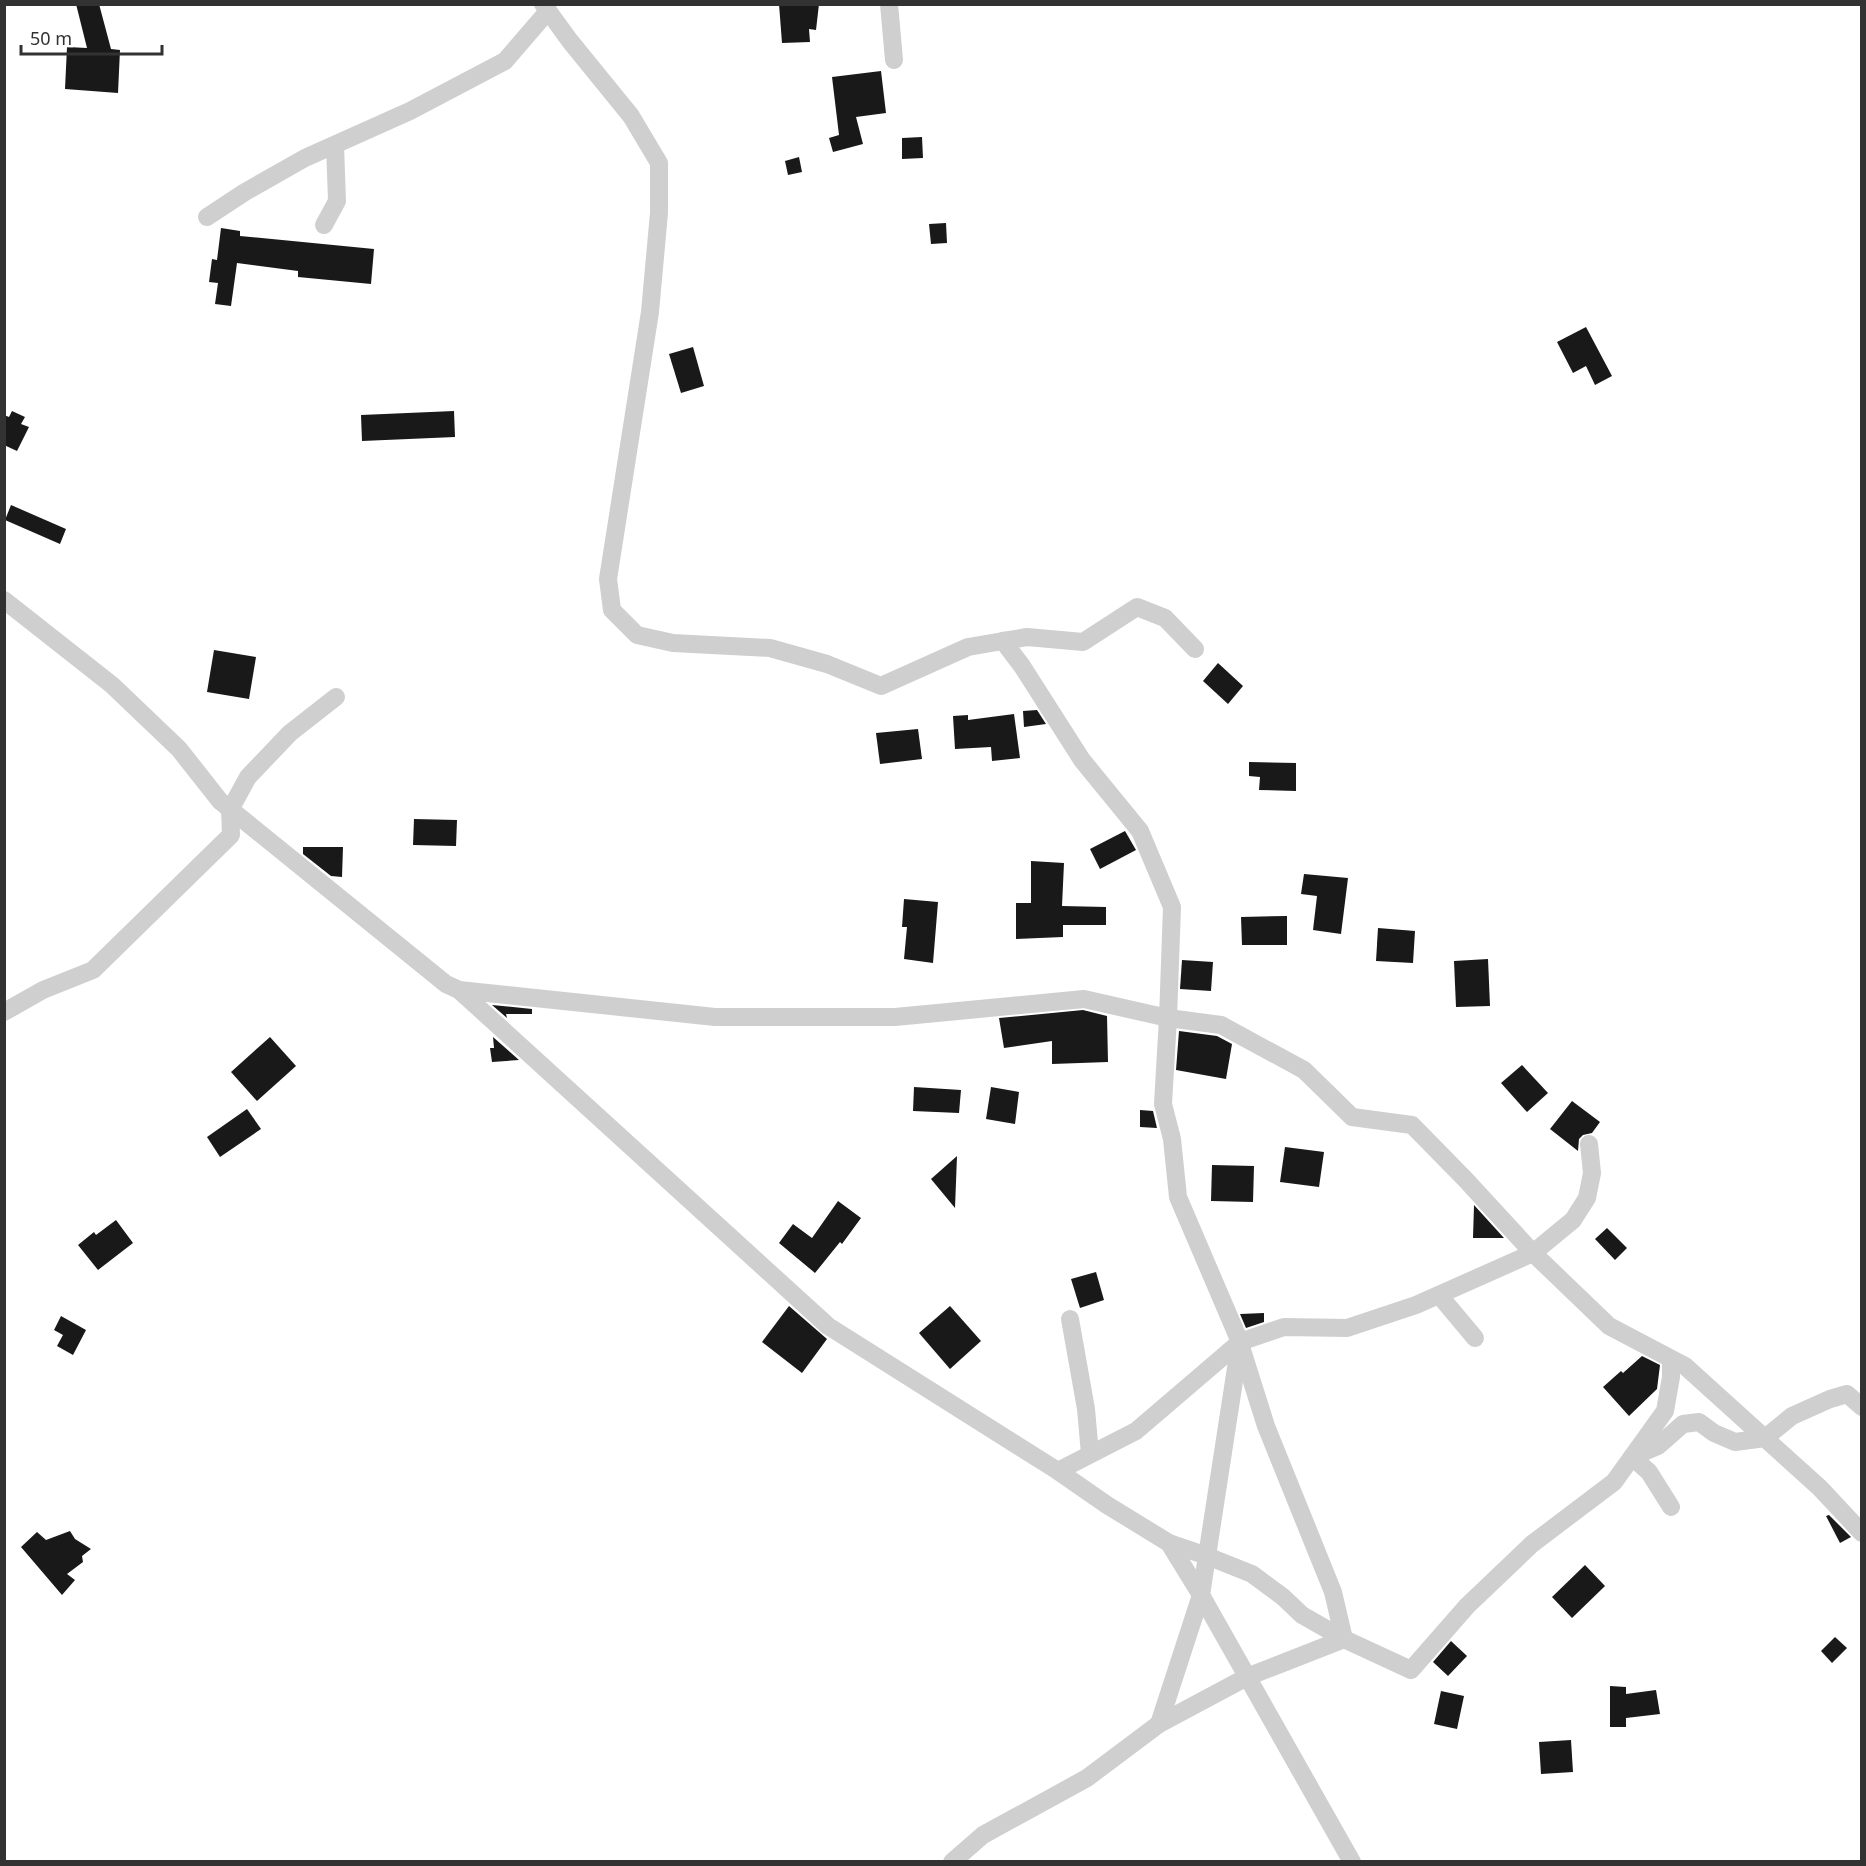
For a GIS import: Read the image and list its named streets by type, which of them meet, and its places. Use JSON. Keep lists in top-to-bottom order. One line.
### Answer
{"scale_bar":"50 m"}
